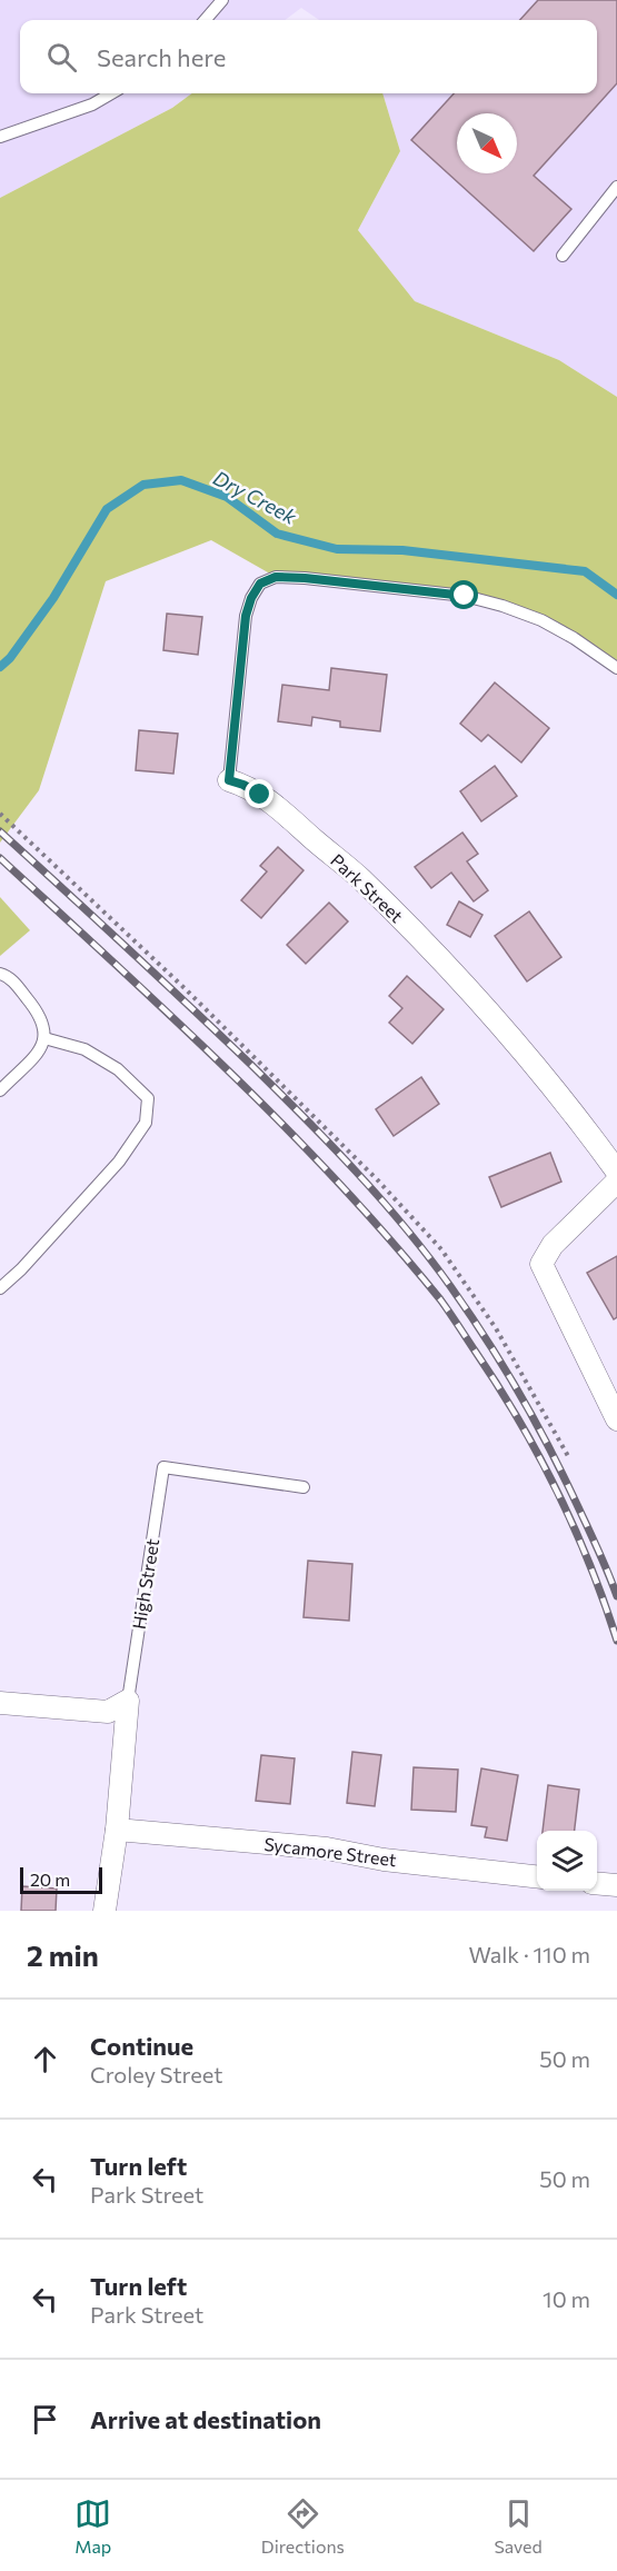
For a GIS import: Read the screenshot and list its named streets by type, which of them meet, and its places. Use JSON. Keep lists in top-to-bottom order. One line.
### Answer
{"streets":{"street":["Park Street","High Street","Sycamore Street"]},"crossings":[["High Street","Sycamore Street"]],"water":["Dry Creek"],"scale_bar":"20 m","north":"bottom right","page":{"search":"Search here","scale":"20 m","heading":["2 min","Walk · 110 m"],"list":[["Continue","Croley Street","50 m"],["Turn left","Park Street","50 m"],["Turn left","Park Street","10 m"],"Arrive at destination"],"nav":["Map","Directions","Saved"]}}
